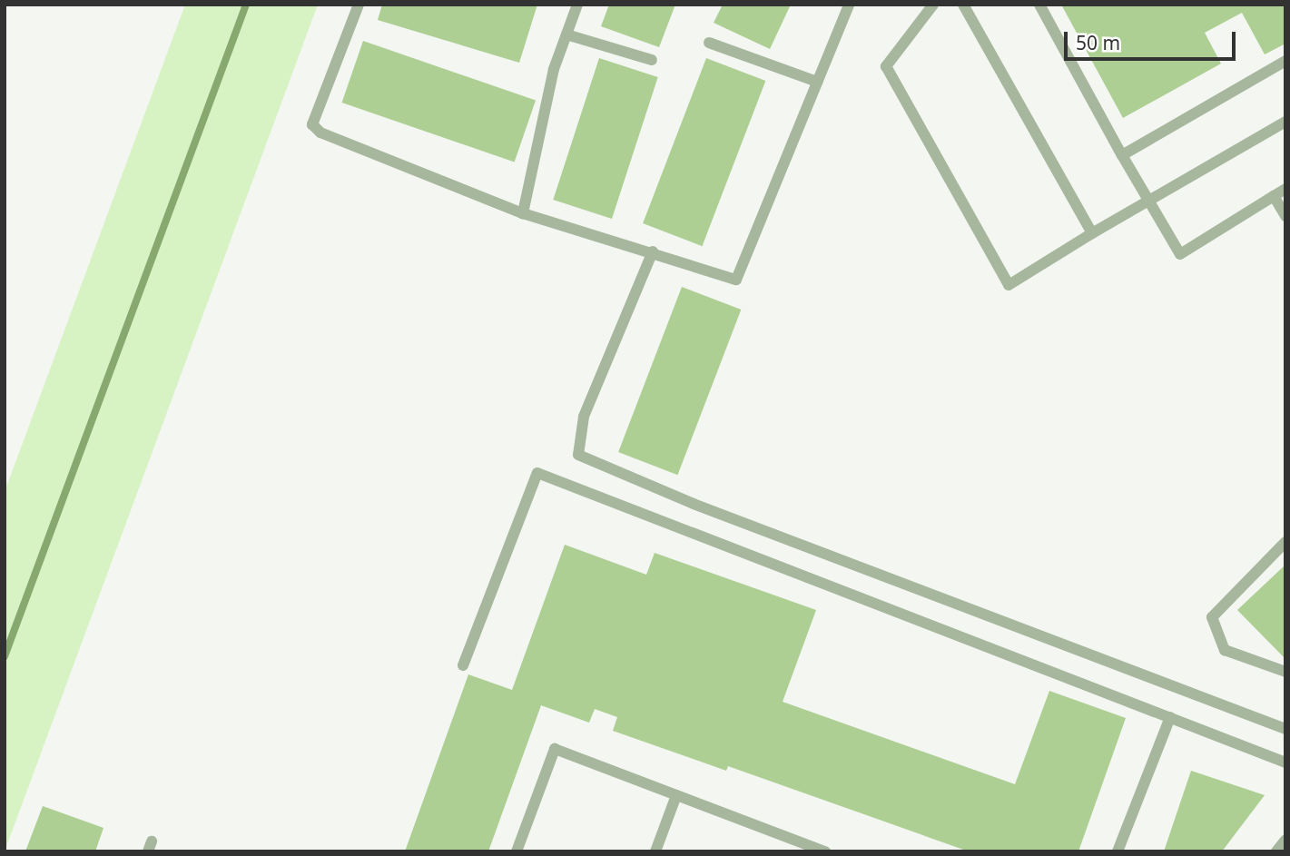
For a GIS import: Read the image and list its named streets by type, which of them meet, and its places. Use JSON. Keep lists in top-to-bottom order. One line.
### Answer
{"scale_bar":"50 m"}
